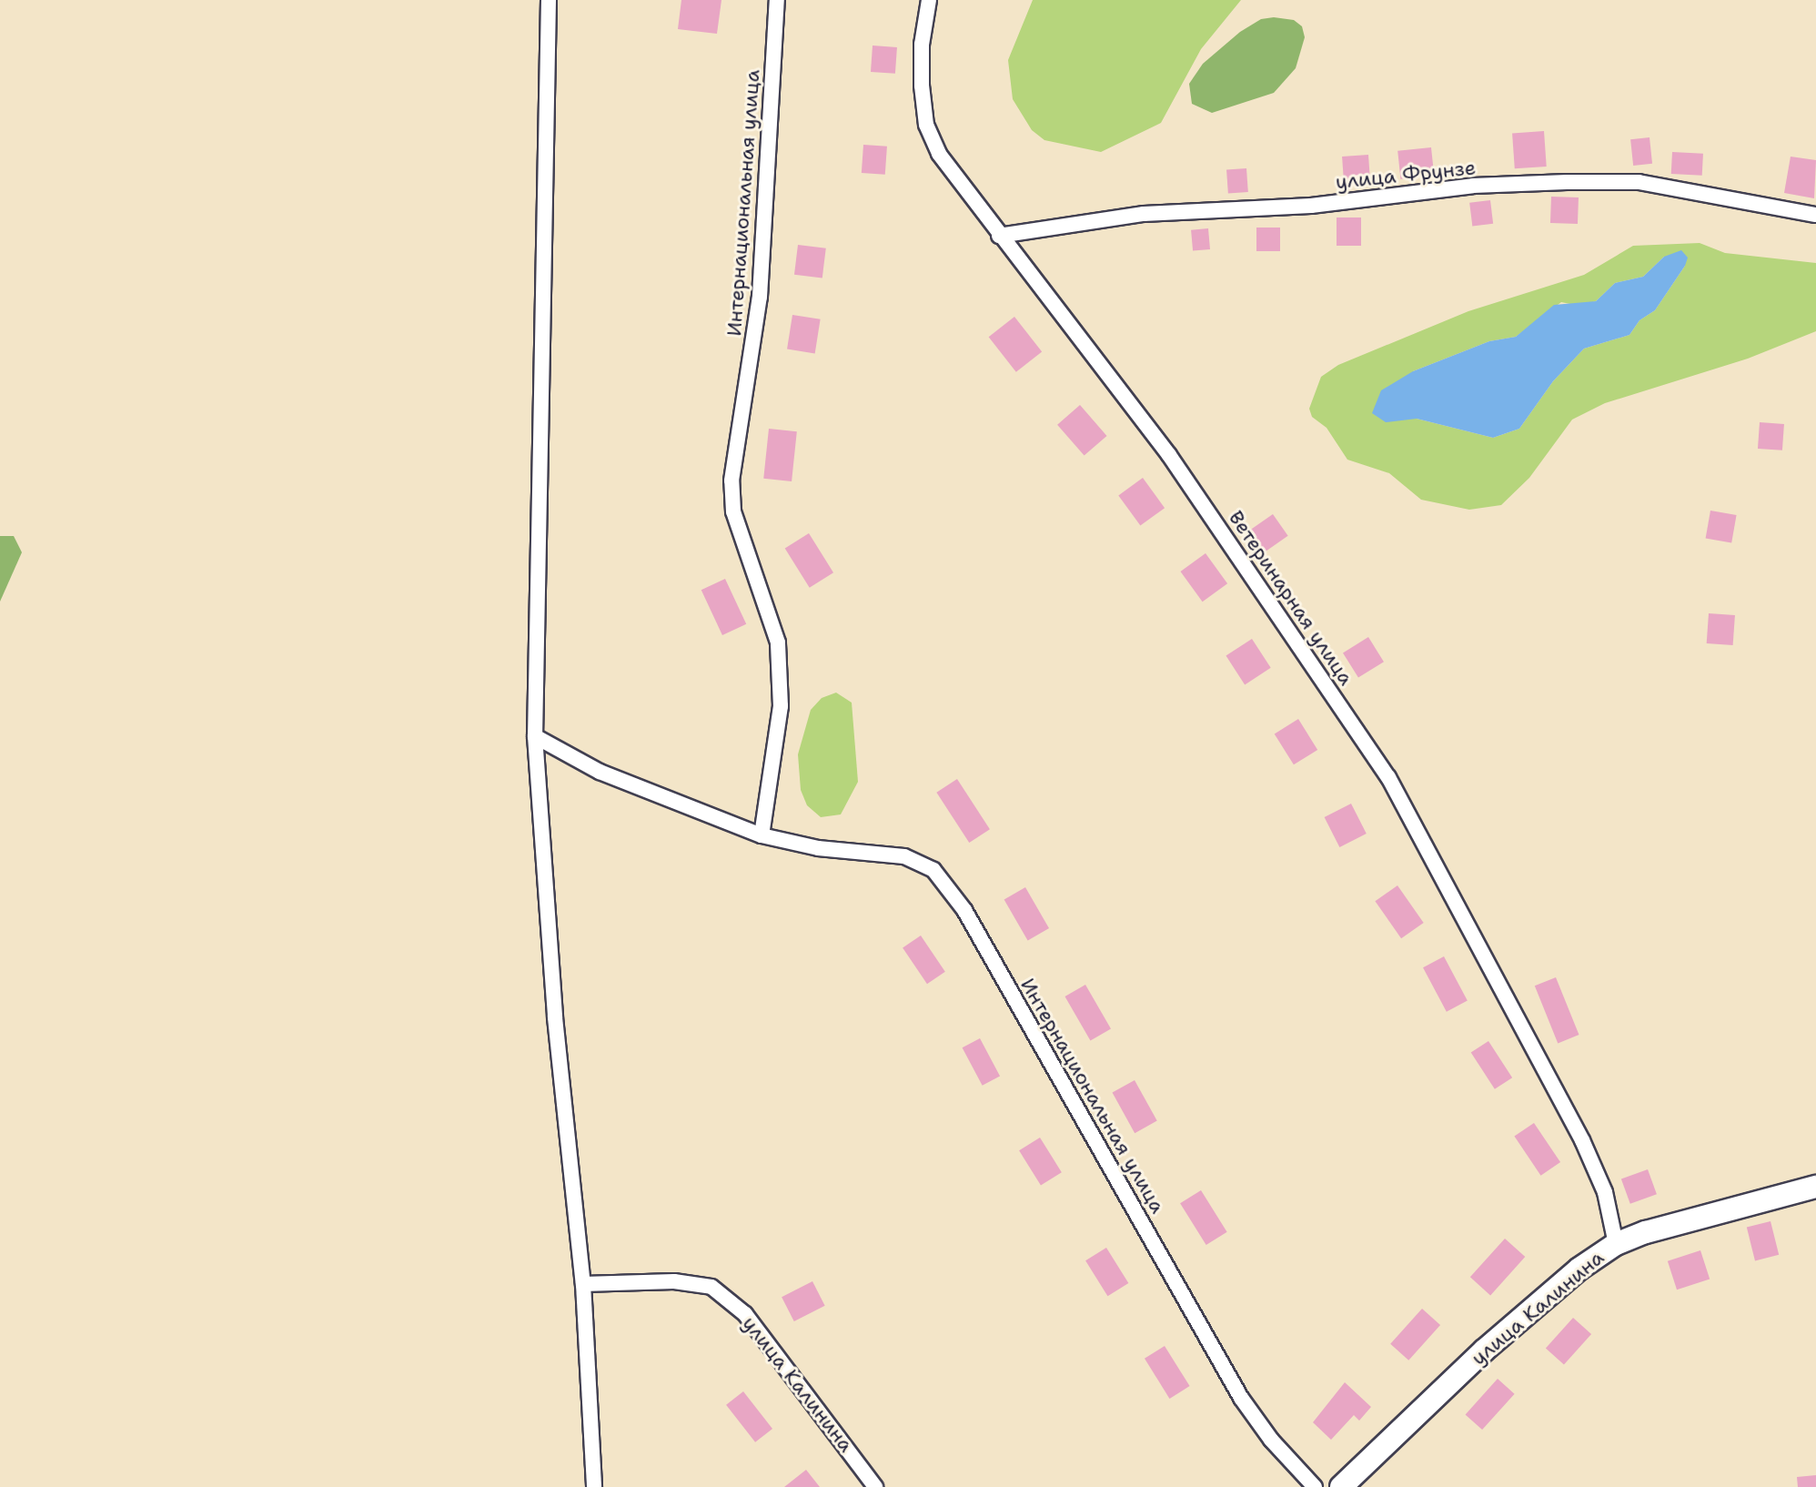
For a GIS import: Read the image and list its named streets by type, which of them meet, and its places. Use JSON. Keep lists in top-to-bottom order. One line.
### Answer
{"streets":{"street":["улица Фрунзе","Интернациональная улица","Ветеринарная улица","улица Калинина"]},"crossings":[["улица Фрунзе","Ветеринарная улица"],["Ветеринарная улица","улица Калинина"]]}
